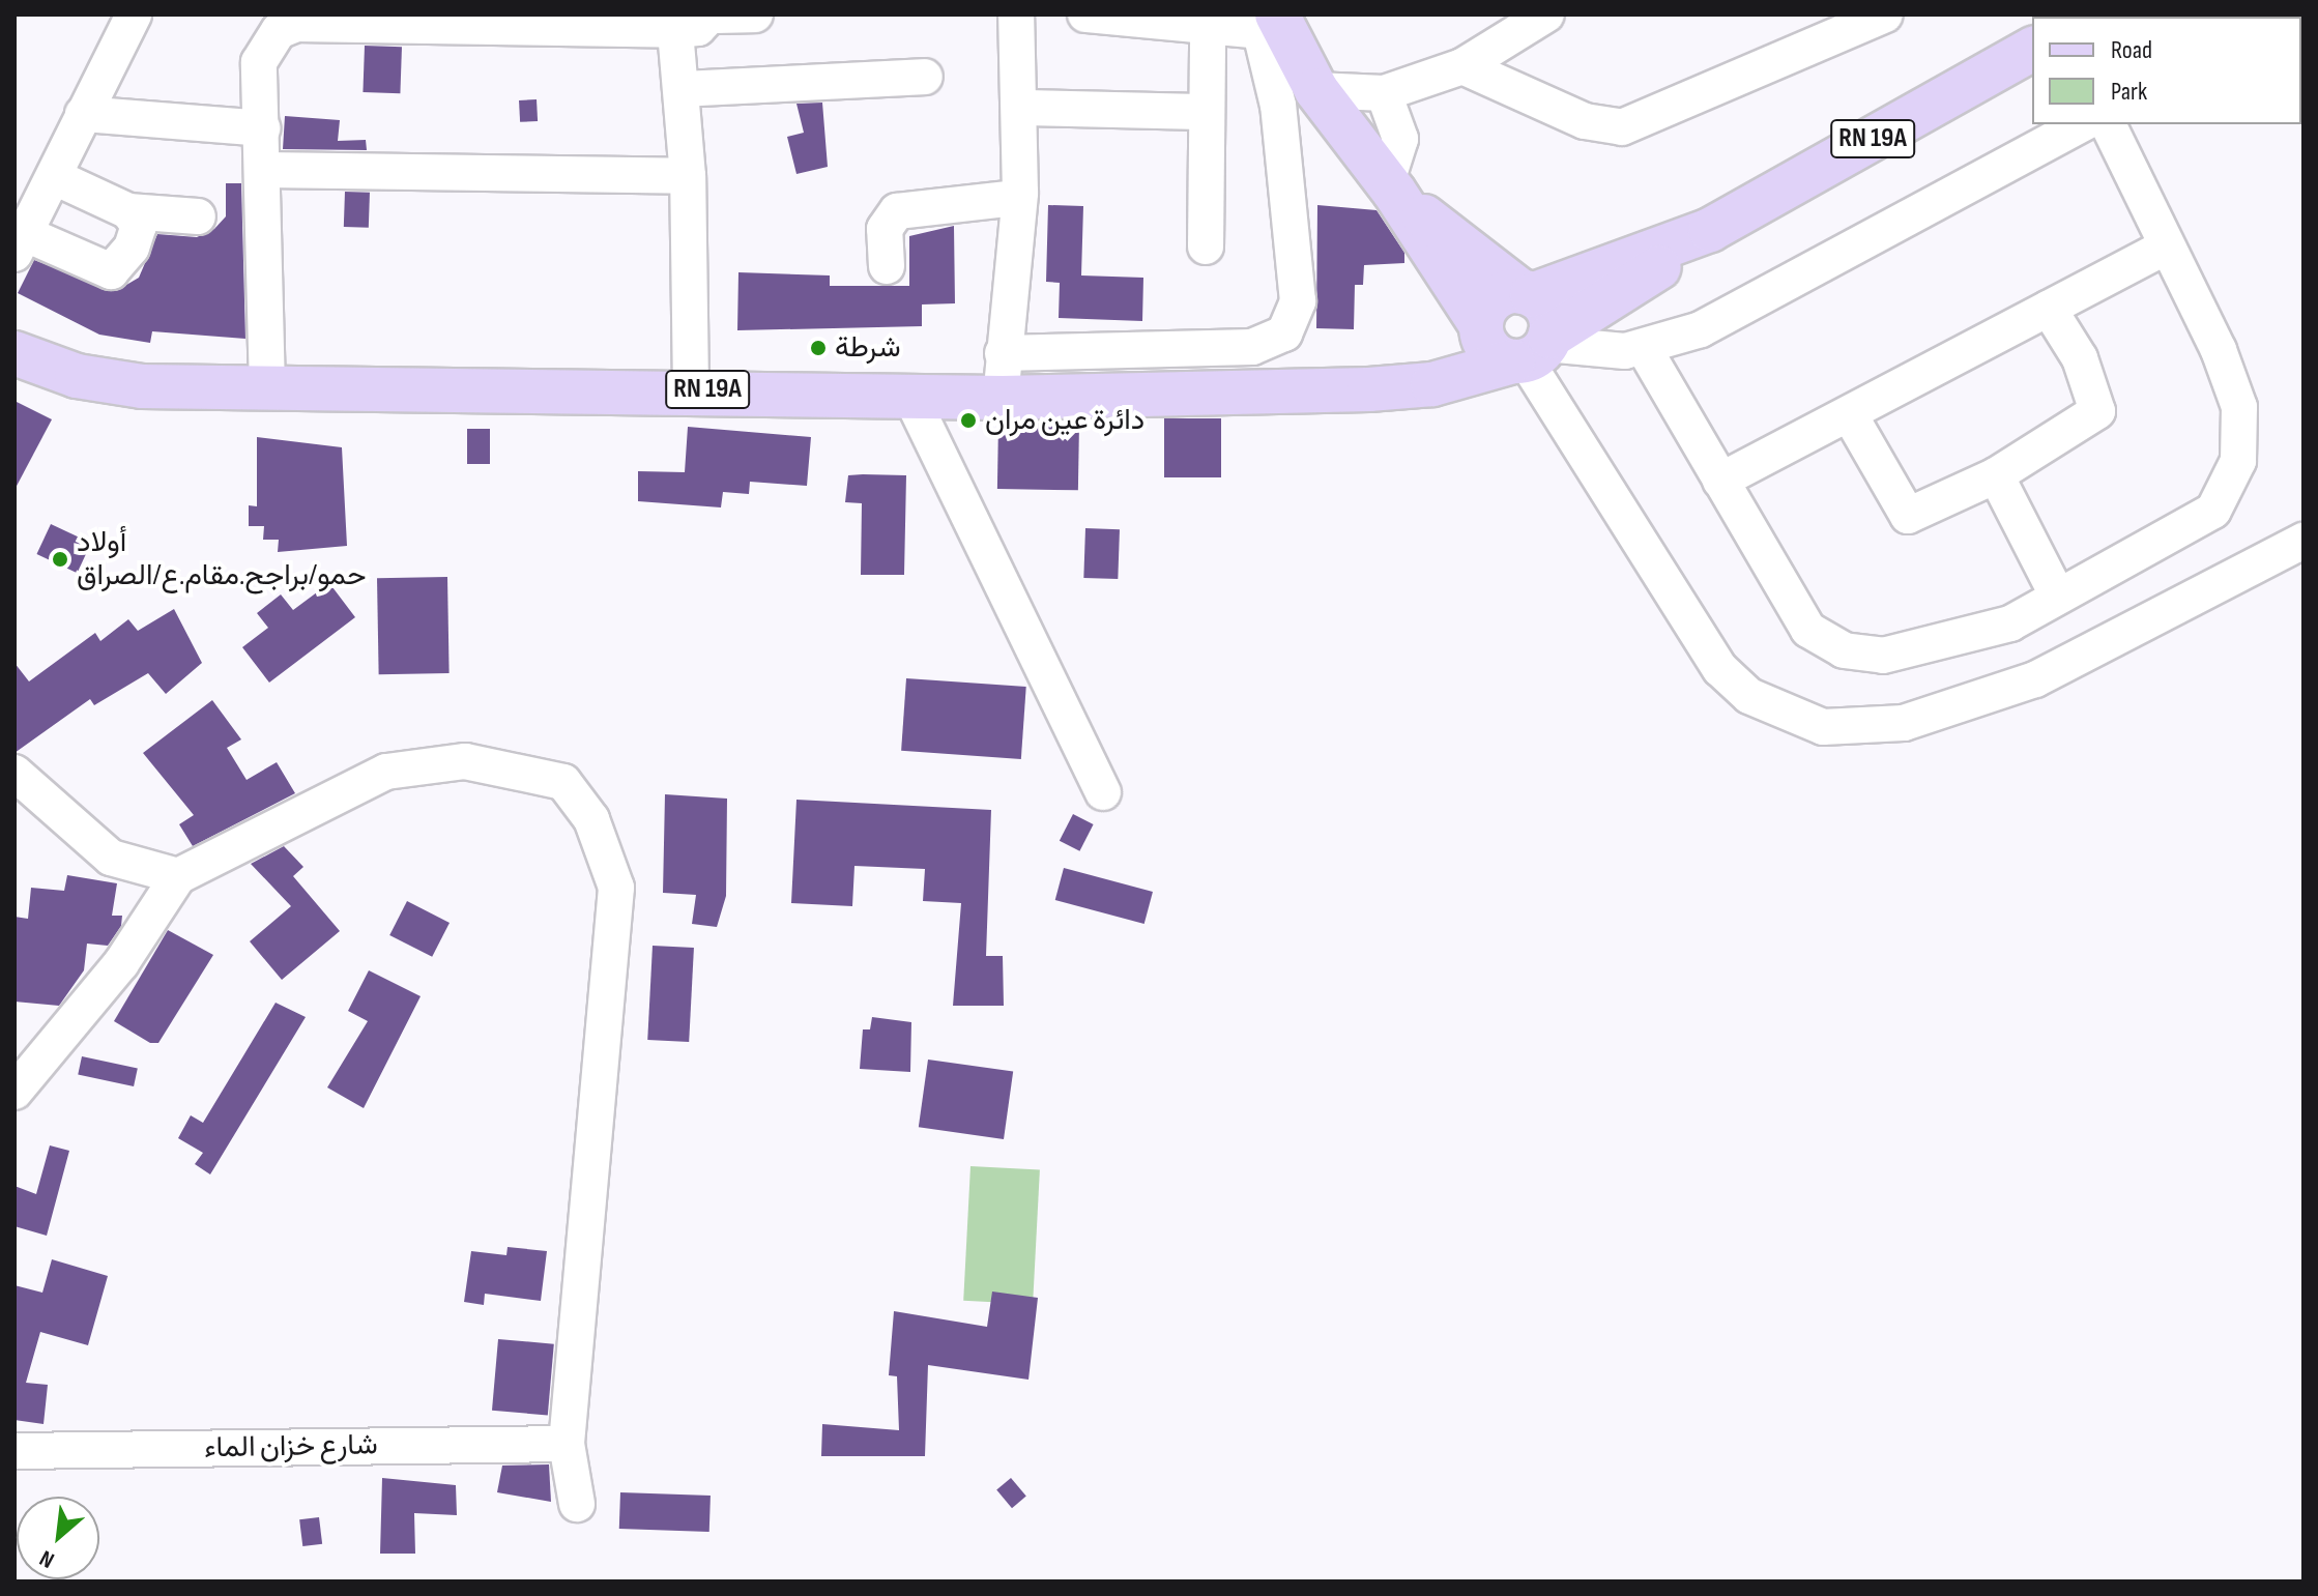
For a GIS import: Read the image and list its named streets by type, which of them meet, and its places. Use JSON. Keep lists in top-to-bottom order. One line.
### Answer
{"streets":{"main road":["RN 19A"],"street":["شارع خزان الماء"]},"places":["شرطة","دائرة عين مران","أولاد حمو/براجح.مقام.ع/الصراق"],"legend":["Road","Park"],"north":"bottom left"}
